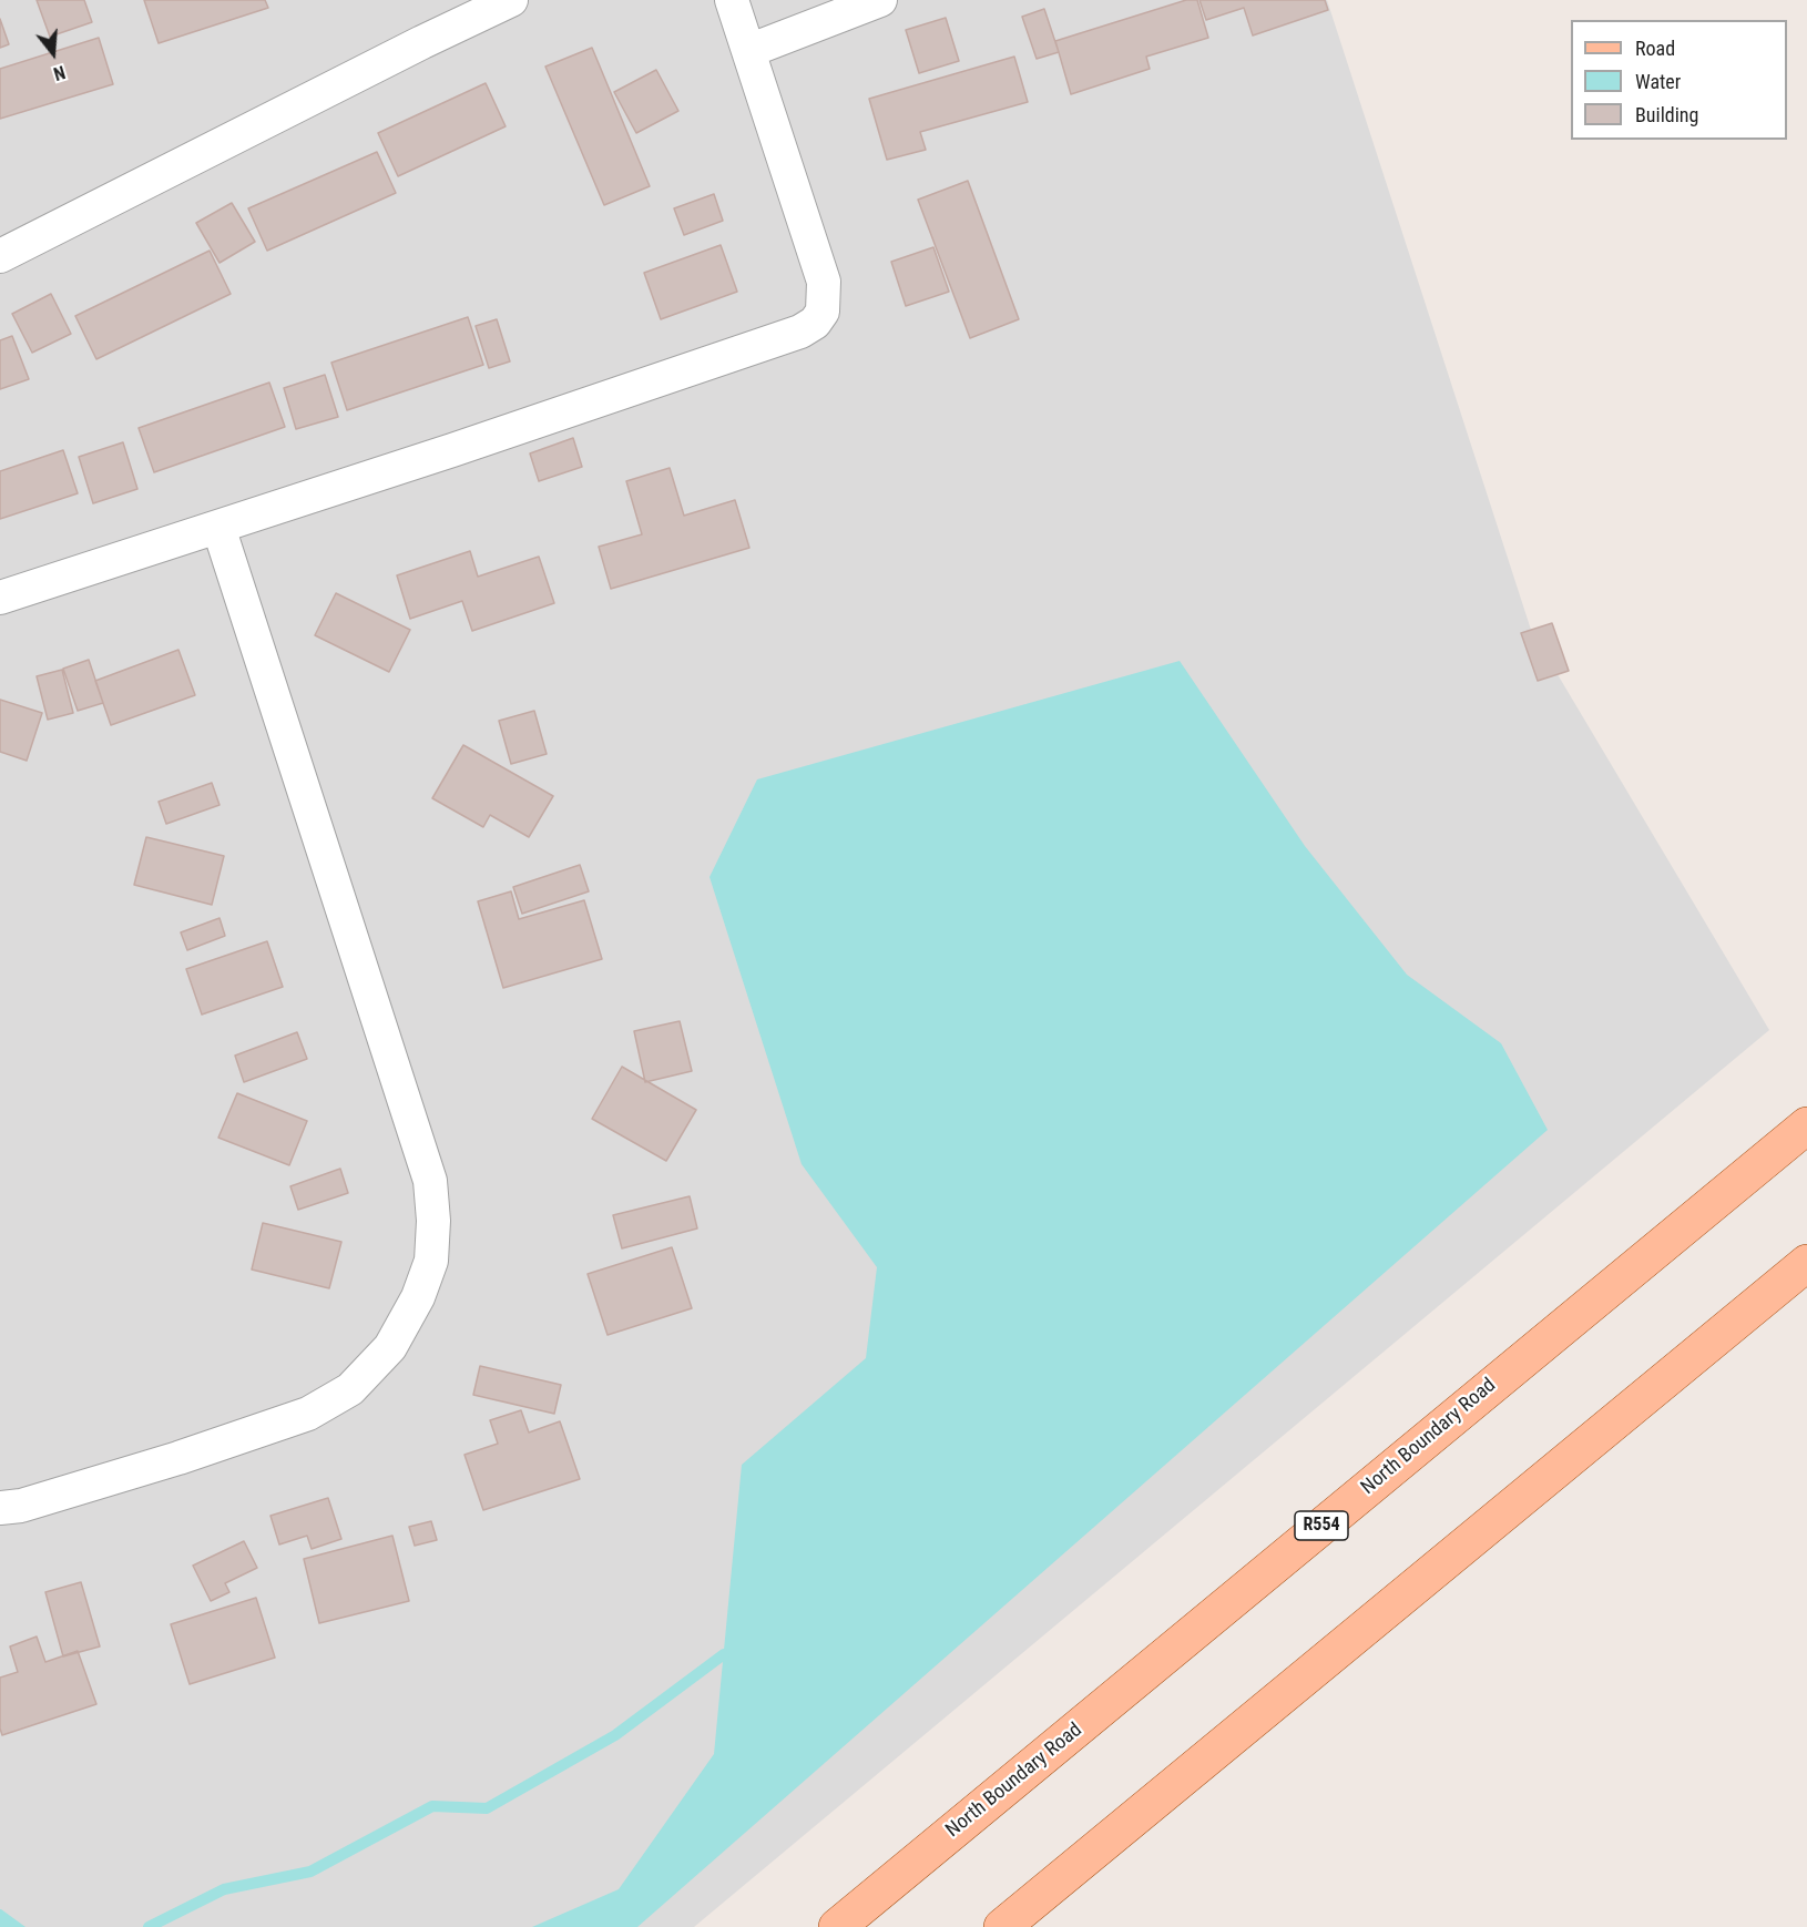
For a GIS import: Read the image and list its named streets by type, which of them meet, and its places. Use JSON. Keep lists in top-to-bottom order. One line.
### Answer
{"streets":{"main road":["North Boundary Road","R554"]},"legend":["Road","Water","Building"],"north":"bottom"}
